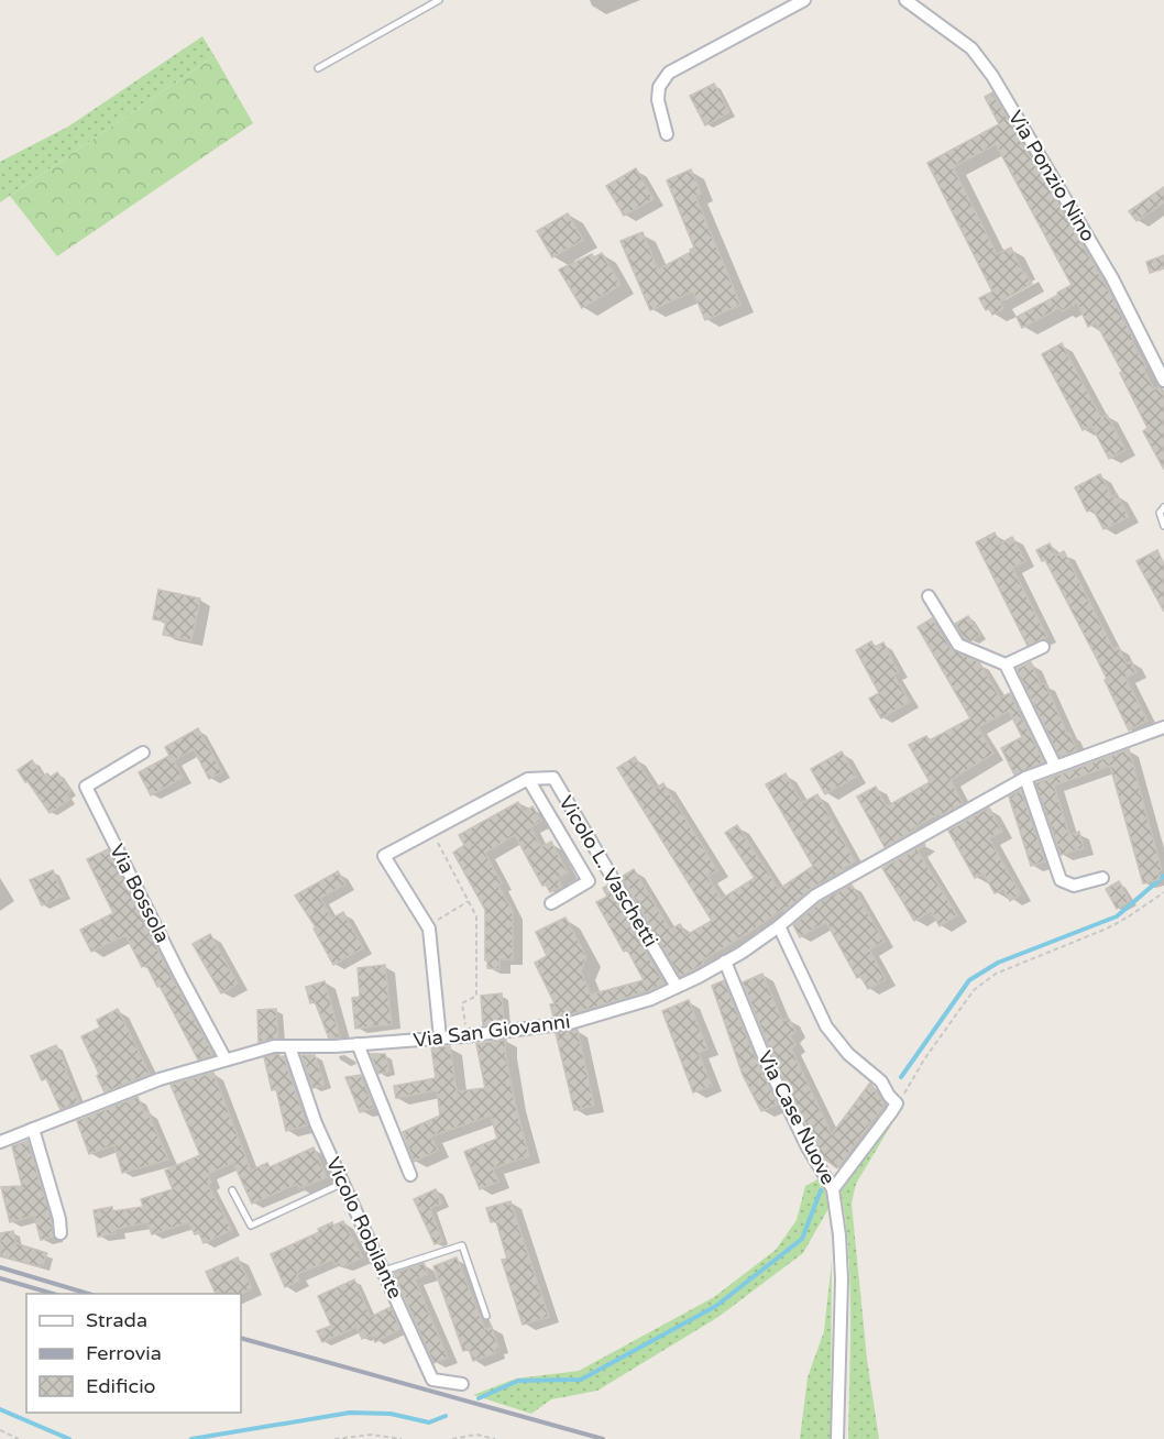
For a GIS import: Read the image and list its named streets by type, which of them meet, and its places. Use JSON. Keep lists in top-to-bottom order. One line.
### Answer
{"streets":{"street":["Via Ponzio Nino","Vicolo L. Vaschetti","Via Bossola","Via San Giovanni","Via Case Nuove","Vicolo Robilante"]},"crossings":[["Vicolo L. Vaschetti","Via San Giovanni"],["Via Bossola","Via San Giovanni"],["Via San Giovanni","Via Case Nuove"],["Via San Giovanni","Vicolo Robilante"]],"legend":["Strada","Ferrovia","Edificio"]}
